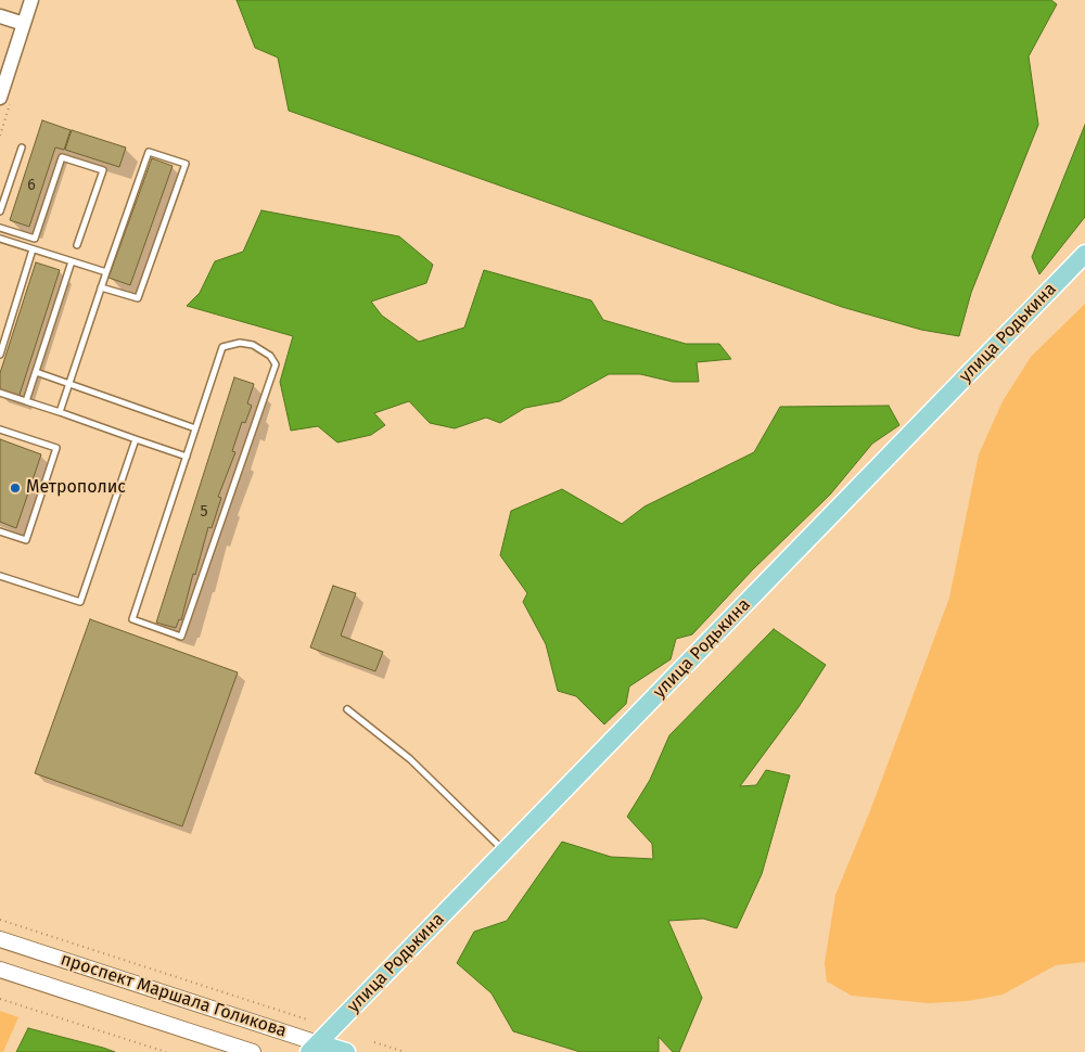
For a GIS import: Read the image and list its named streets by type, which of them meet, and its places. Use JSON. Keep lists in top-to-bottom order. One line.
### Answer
{"streets":{"main road":["улица Родькина","проспект Маршала Голикова"]},"crossings":[["улица Родькина","проспект Маршала Голикова"]],"places":["Метрополис"],"house_numbers":["6","5"]}
